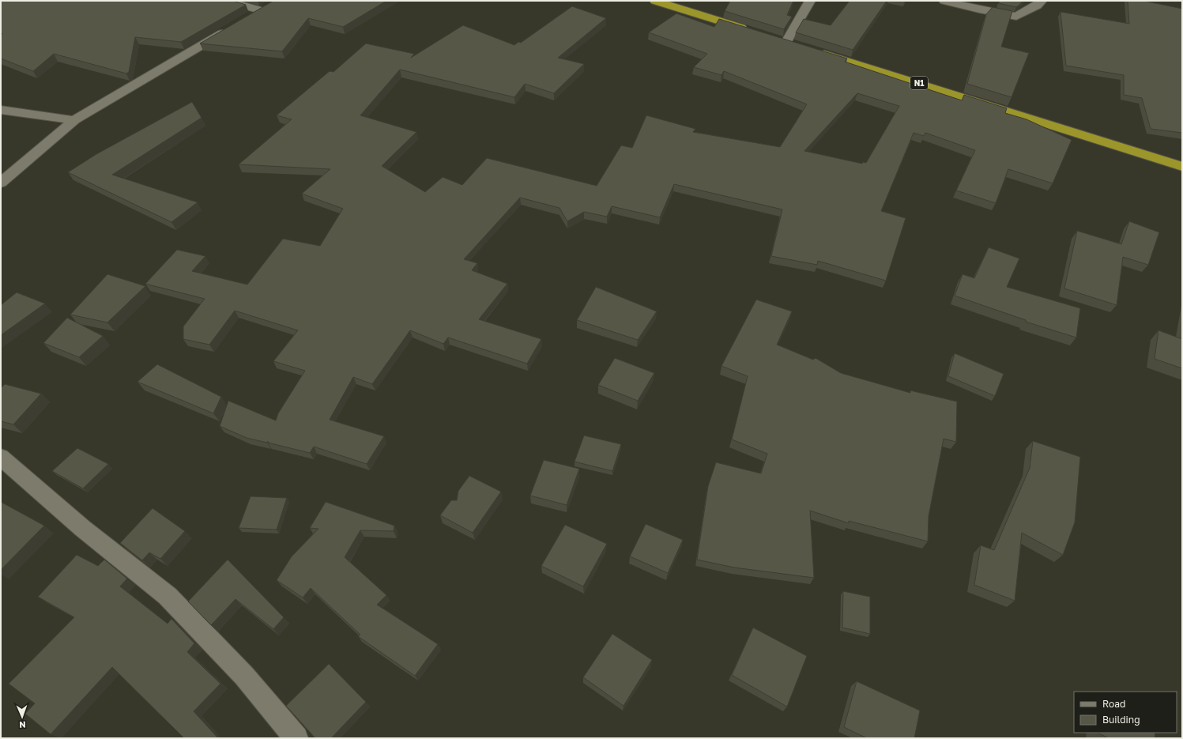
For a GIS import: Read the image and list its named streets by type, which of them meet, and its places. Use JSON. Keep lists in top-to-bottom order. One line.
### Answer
{"streets":{"highway":["N1"]},"legend":["Road","Building"],"north":"bottom"}
